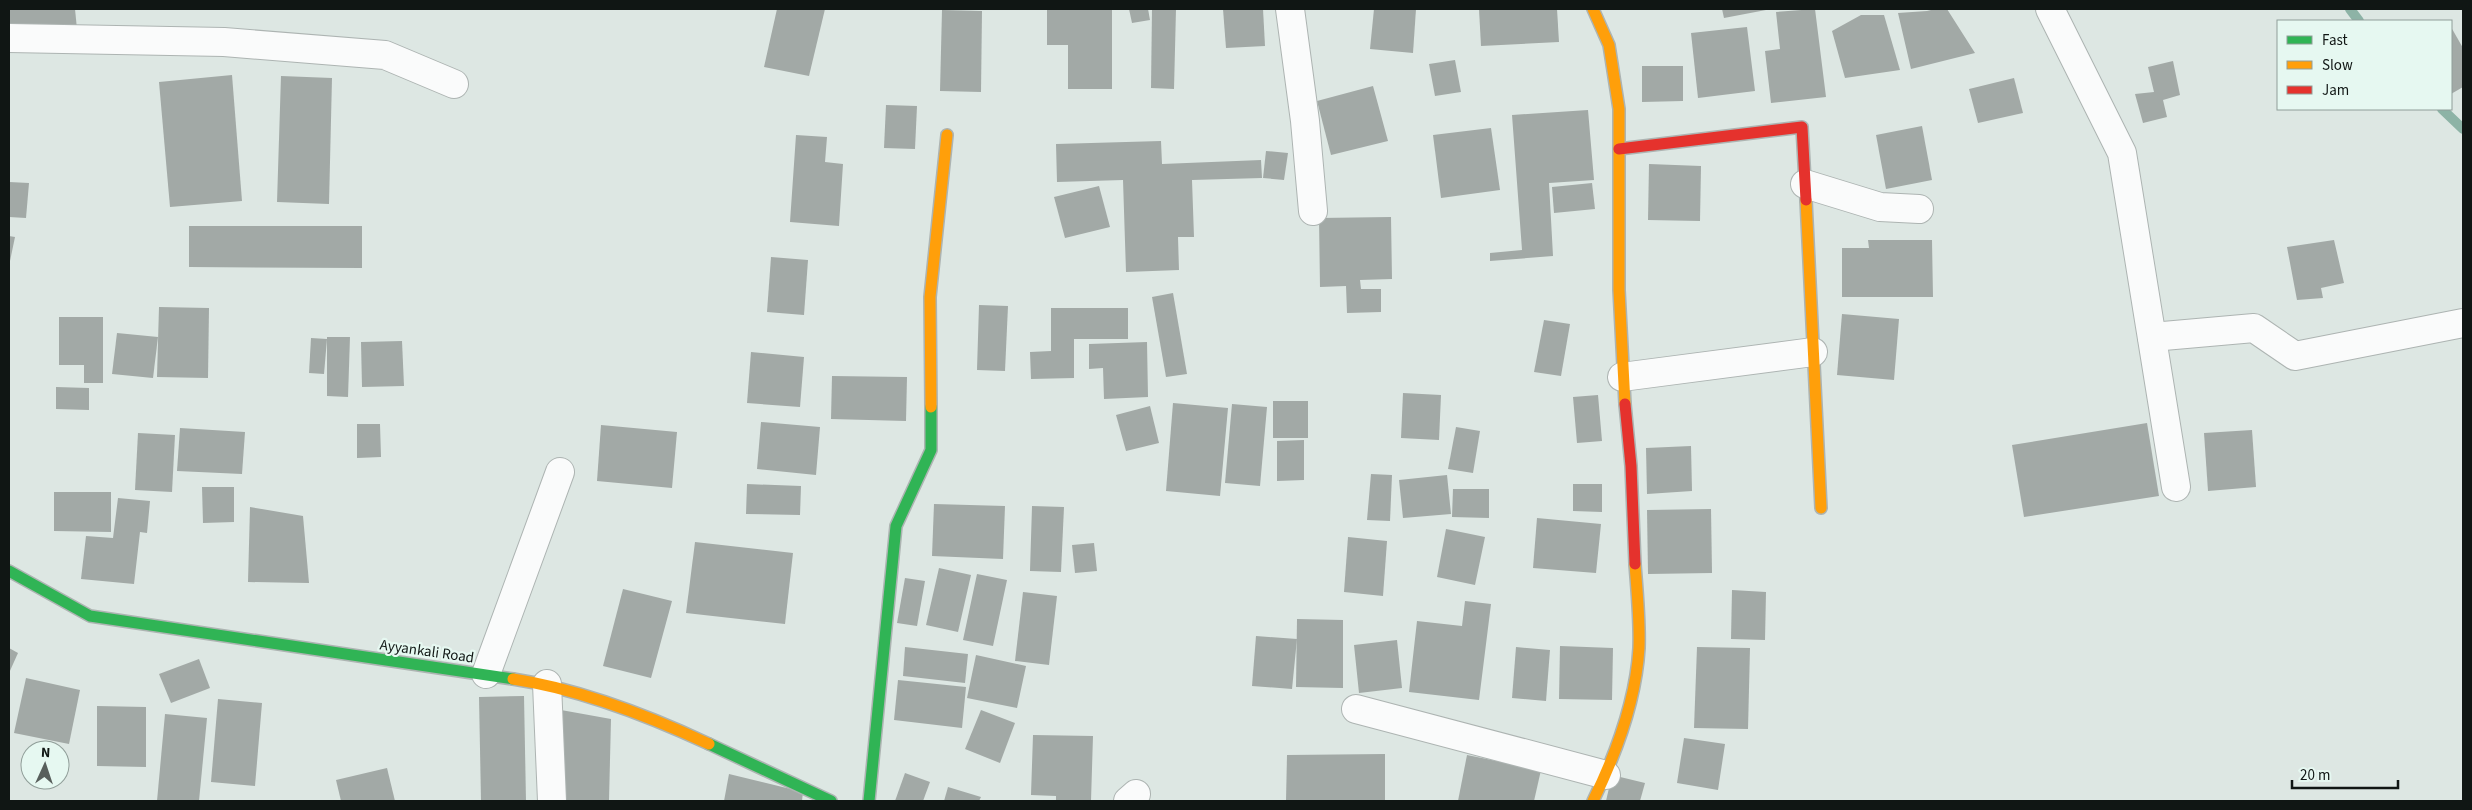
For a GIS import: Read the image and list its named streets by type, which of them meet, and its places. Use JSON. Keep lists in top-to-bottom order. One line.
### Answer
{"streets":{"street":["Ayyankali Road"]},"legend":["Fast","Slow","Jam"],"scale_bar":"20 m","north":"top"}
